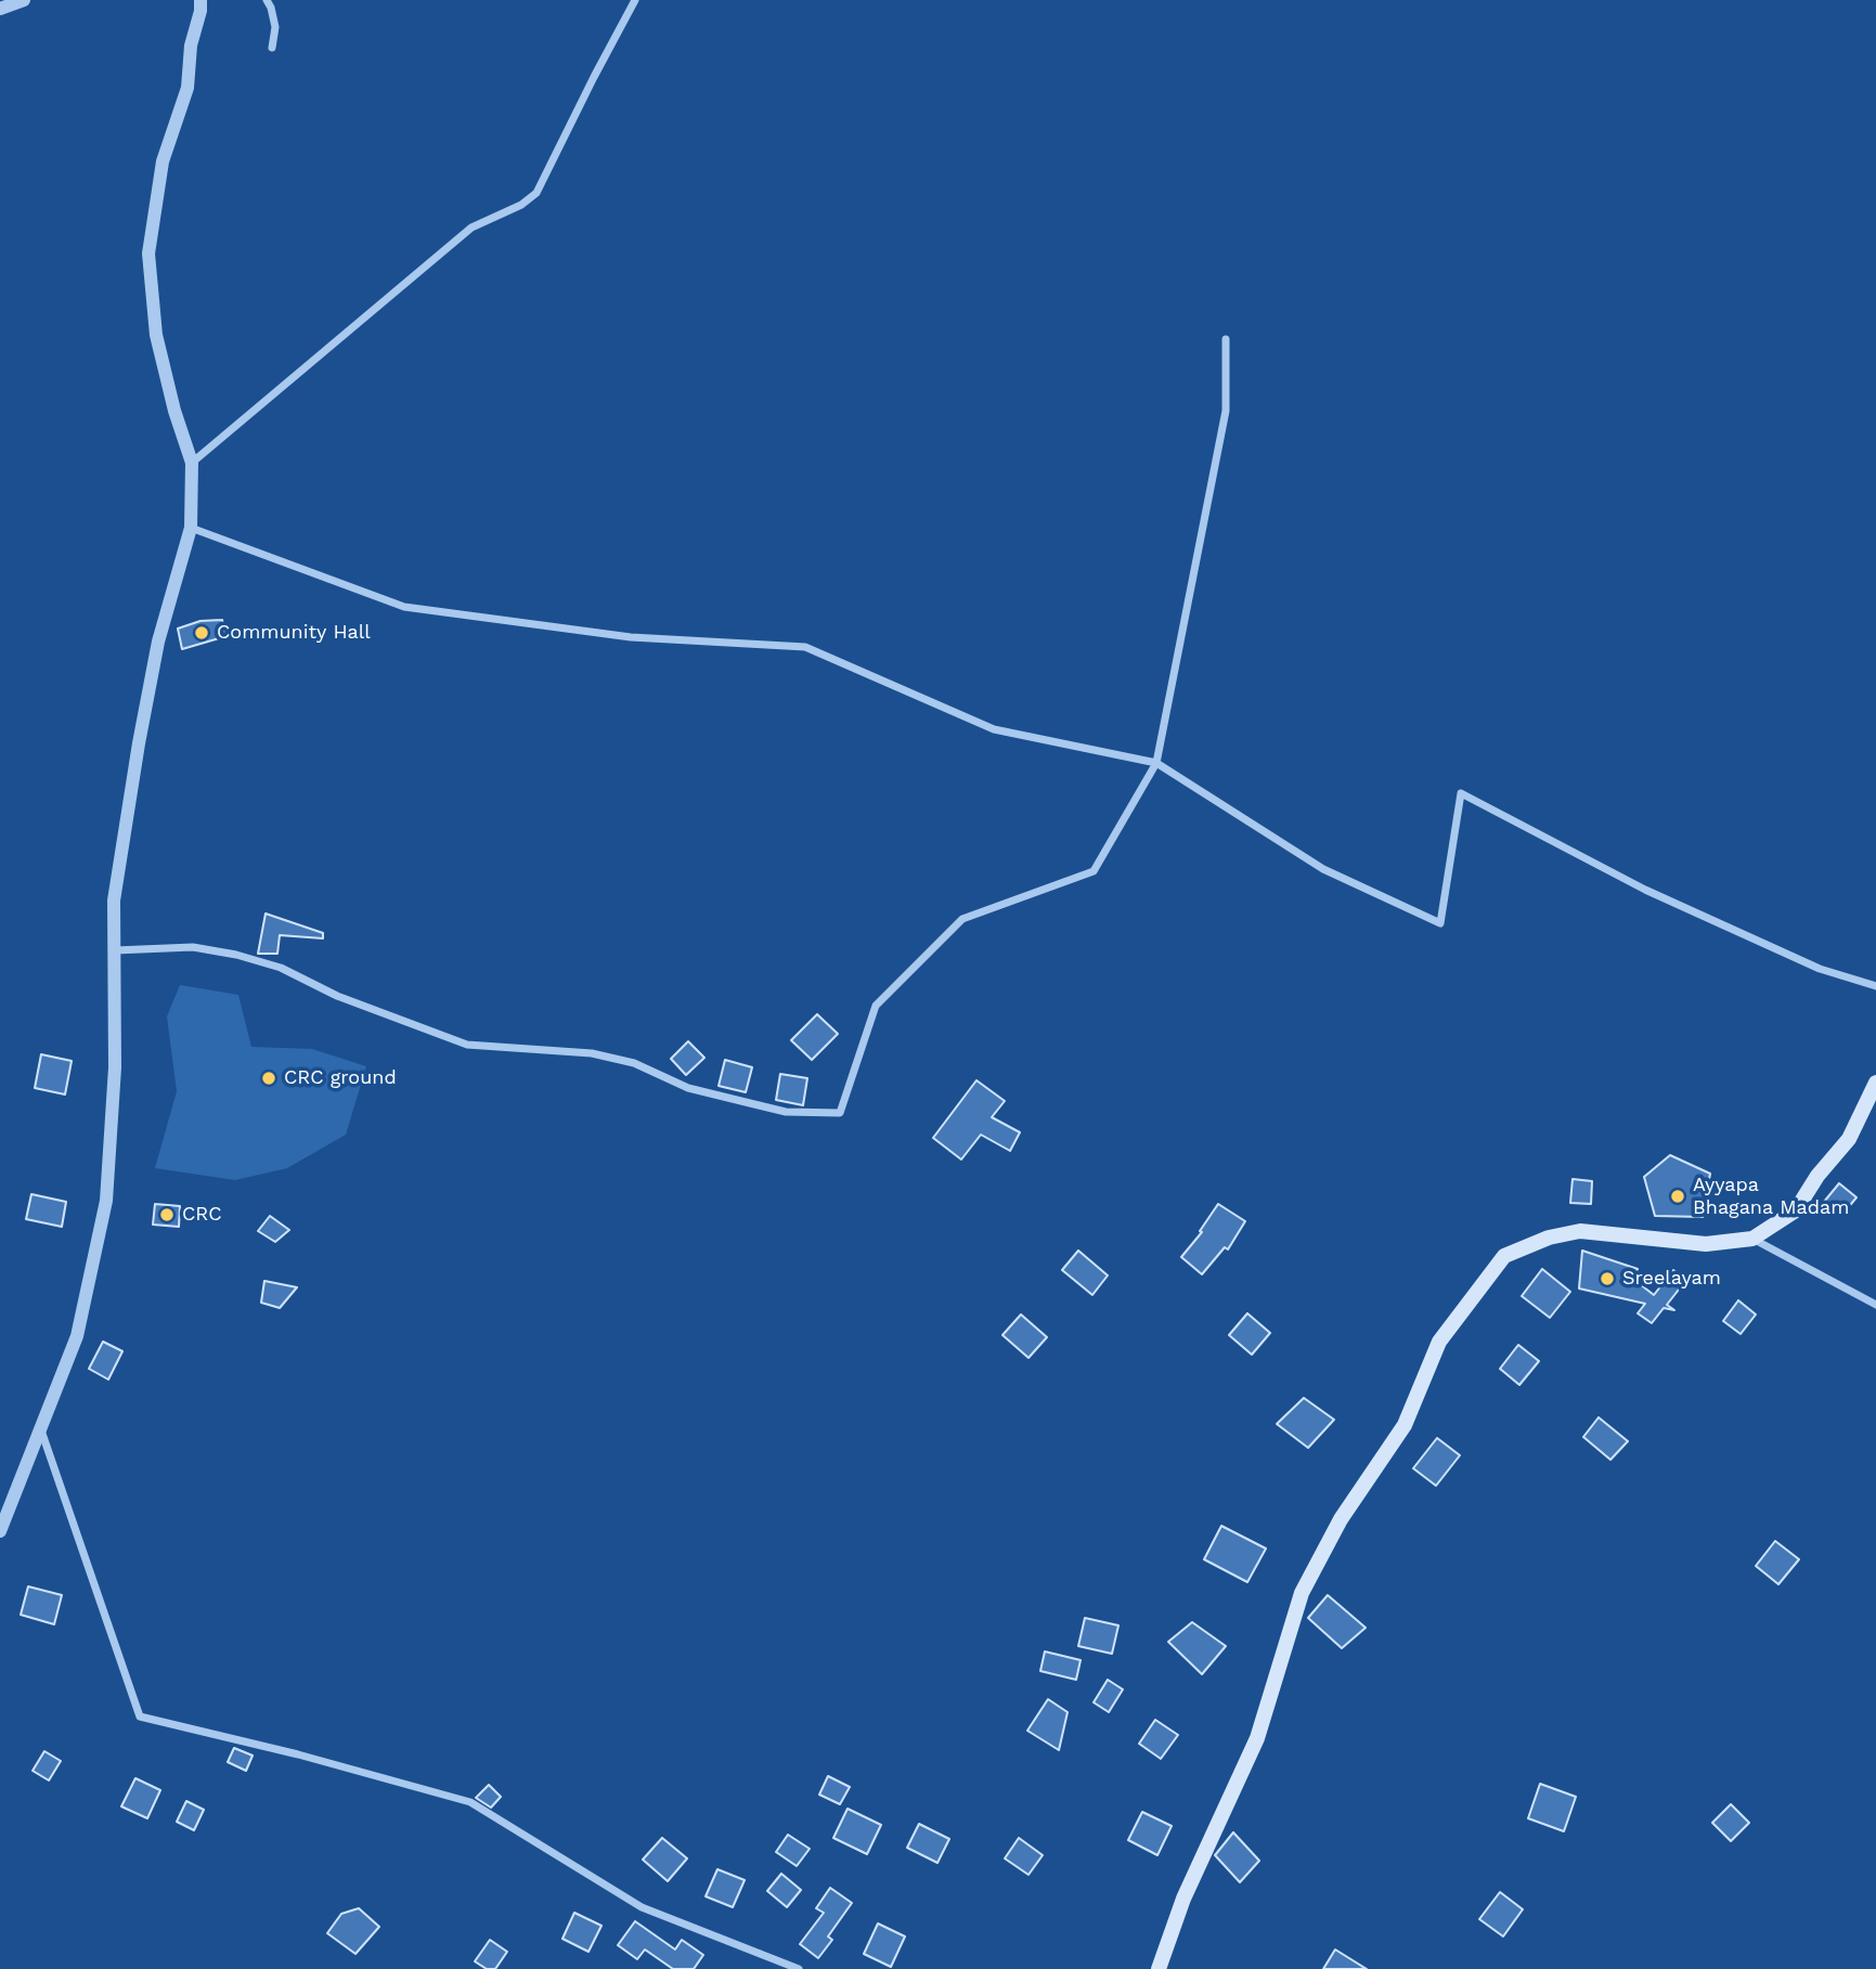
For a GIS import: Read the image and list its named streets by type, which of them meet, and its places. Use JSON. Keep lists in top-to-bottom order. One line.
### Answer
{"places":["Community Hall","CRC ground","Ayyapa Bhagana Madam","CRC","Sreelayam"]}
